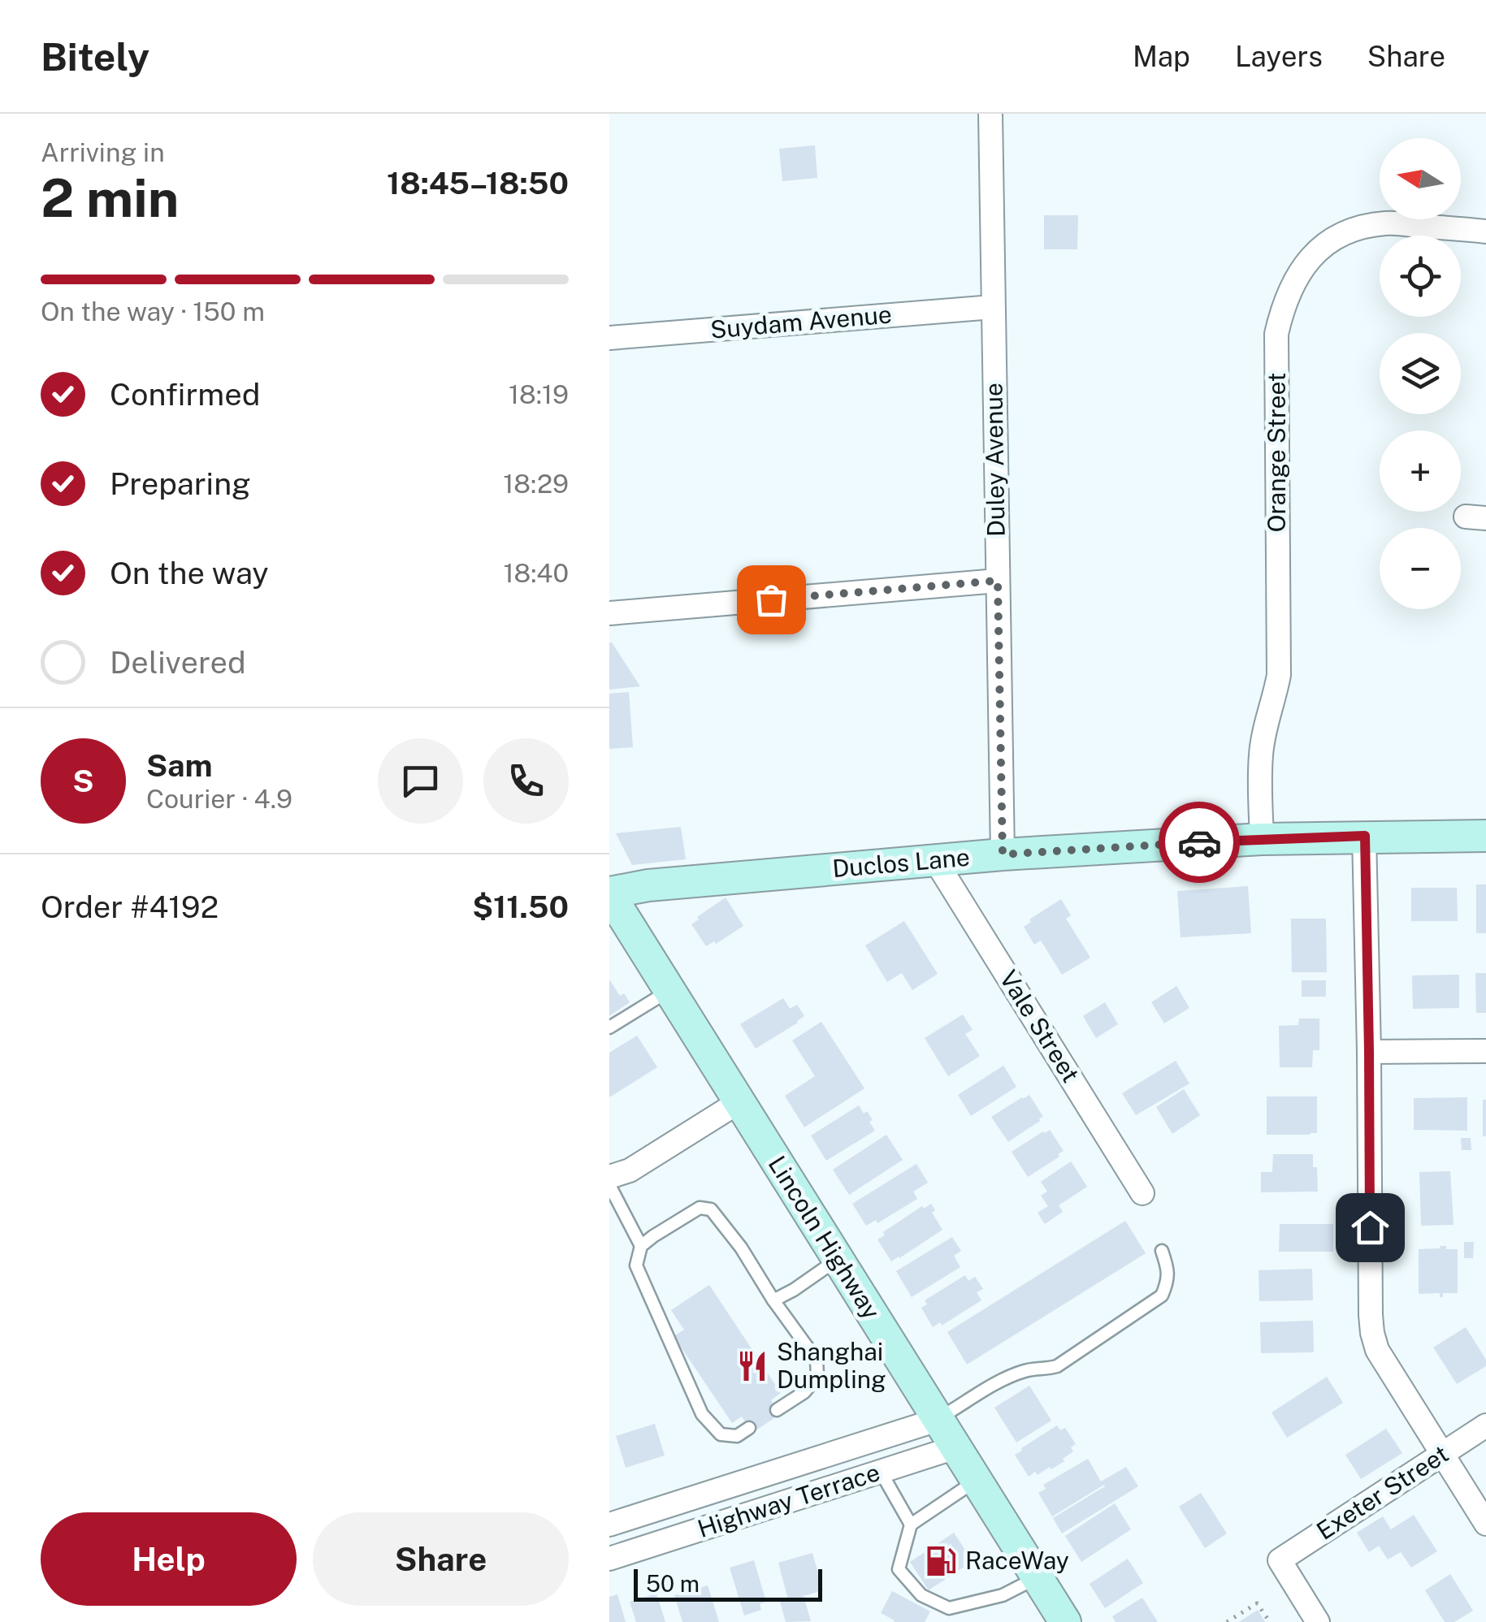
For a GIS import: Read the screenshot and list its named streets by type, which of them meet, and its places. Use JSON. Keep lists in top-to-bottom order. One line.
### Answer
{"streets":{"street":["Suydam Avenue","Orange Street","Duley Avenue","Duclos Lane","Vale Street","Lincoln Highway","Exeter Street","Highway Terrace"]},"crossings":[["Suydam Avenue","Duley Avenue"],["Orange Street","Duclos Lane"],["Duley Avenue","Duclos Lane"],["Duclos Lane","Vale Street"],["Duclos Lane","Lincoln Highway"],["Lincoln Highway","Highway Terrace"]],"places":{"restaurant":["Shanghai Dumpling"],"fuel station":["RaceWay"]},"scale_bar":"50 m","north":"left","page":{"header":"Bitely","nav":["Map","Layers","Share"],"heading":["2 min","Arriving in","18:45–18:50"],"panel":["Sam","Courier · 4.9","Order #4192","$11.50"],"map_buttons":["+","−"],"bar":"On the way · 150 m","list":[["Confirmed","18:19"],["Preparing","18:29"],["On the way","18:40"],"Delivered"],"round":"S","buttons":["Help","Share"],"scale":"50 m"}}
